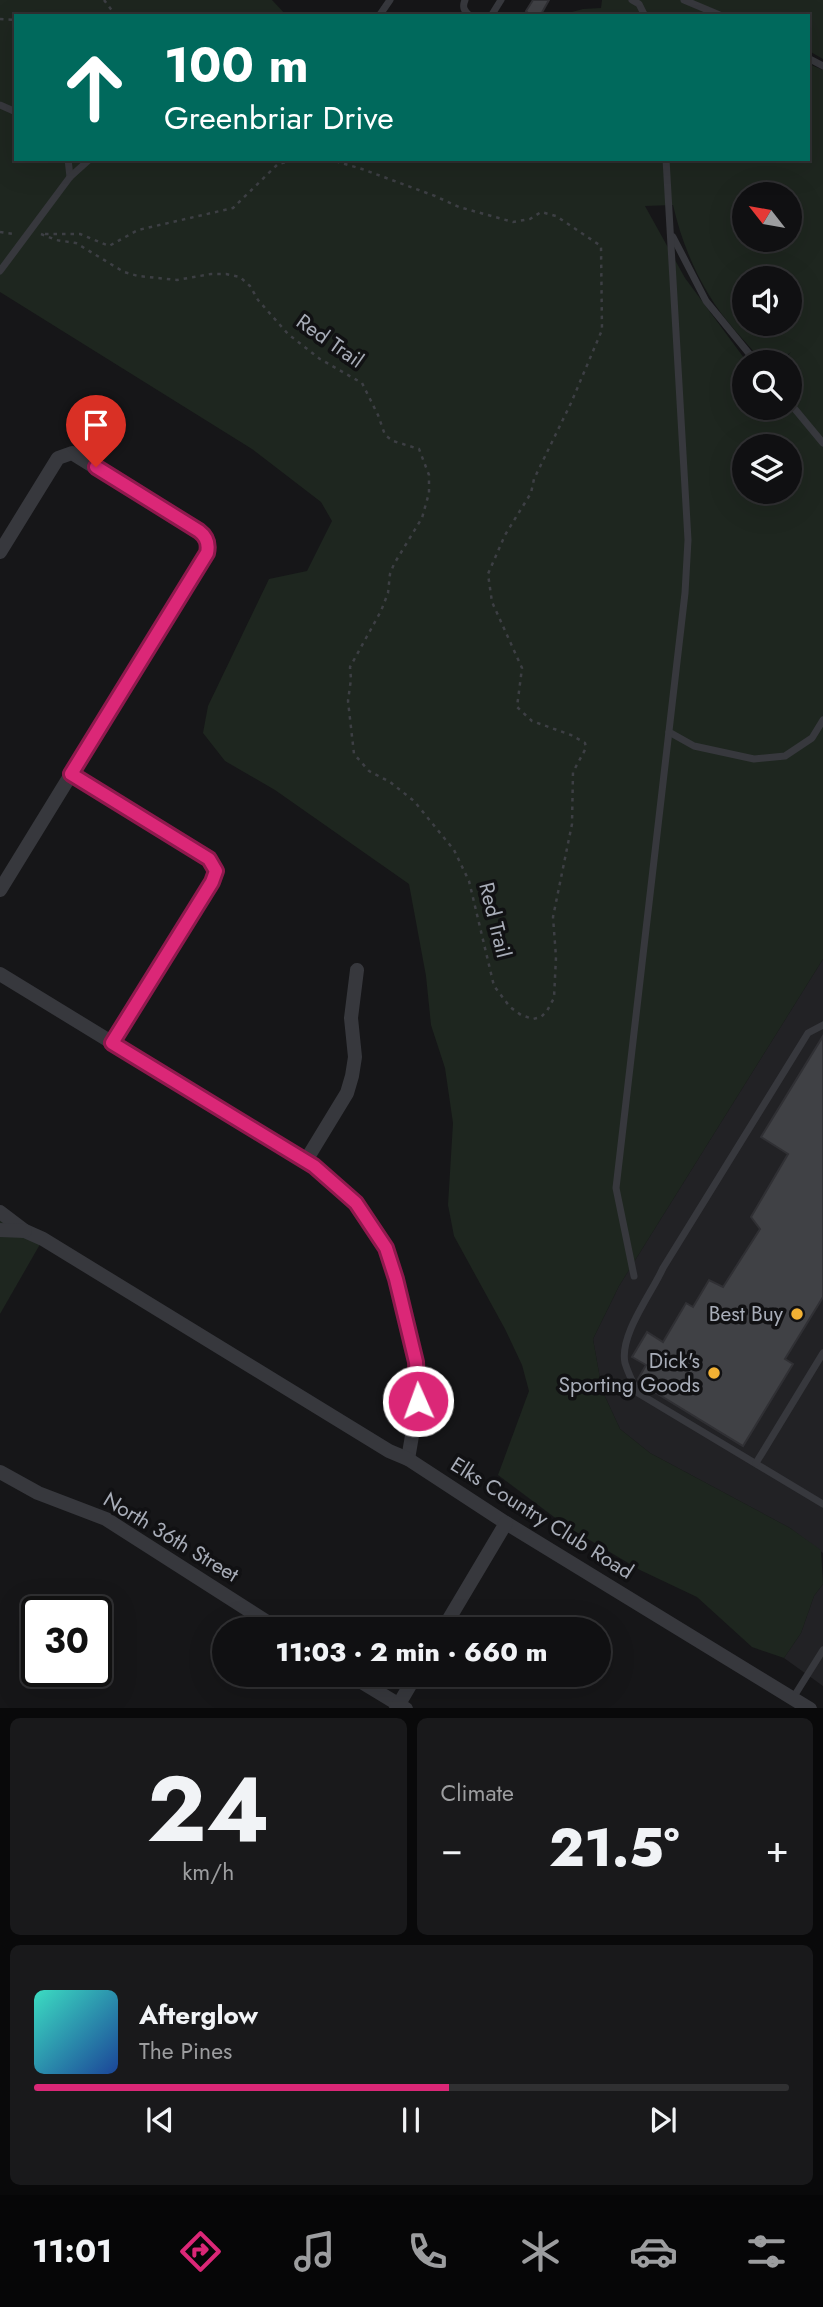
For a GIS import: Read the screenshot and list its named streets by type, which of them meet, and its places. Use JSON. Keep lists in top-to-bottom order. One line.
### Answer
{"streets":{"street":["Elks Country Club Road","North 36th Street"],"path":["Red Trail"]},"places":["Best Buy","Dick's Sporting Goods"],"north":"top left","page":{"turn":["100 m","Greenbriar Drive"],"limit":"30","trip":"11:03 · 2 min · 660 m","tile":[["24","km/h"],"Climate"],"heat":["−","21.5°","+"],"song":["Afterglow","The Pines"],"tabs":"11:01"}}
